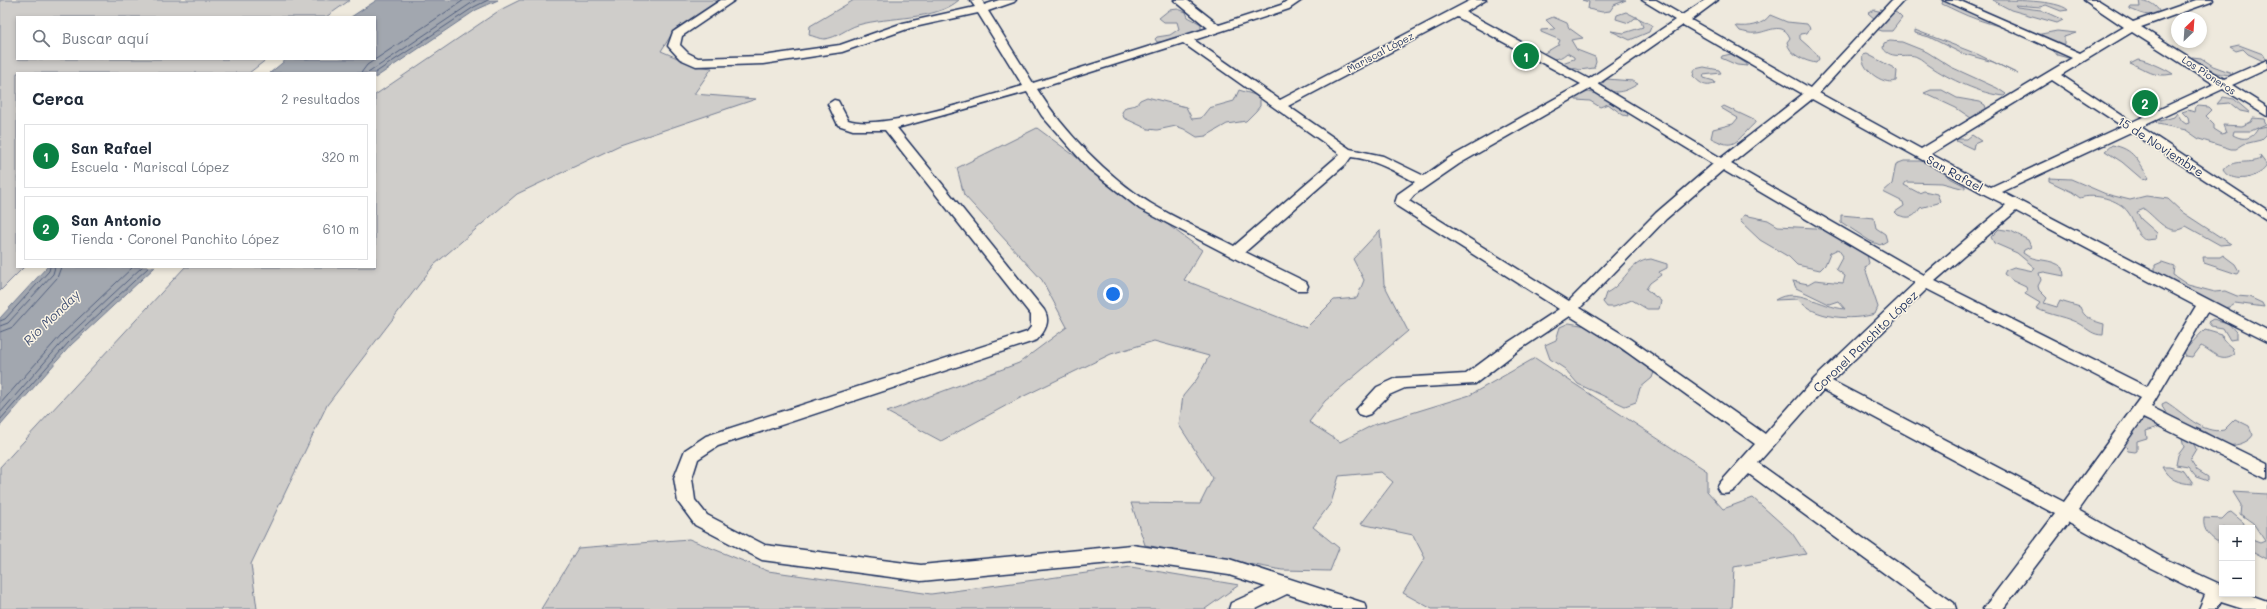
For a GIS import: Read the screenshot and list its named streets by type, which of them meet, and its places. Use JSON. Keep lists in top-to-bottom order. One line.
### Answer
{"streets":{"street":["Mariscal López","Los Pioneros","15 de Noviembre","San Rafael","Coronel Panchito López"]},"crossings":[["San Rafael","Coronel Panchito López"]],"water":["Río Monday"],"north":"top right","page":{"search":"Buscar aquí","pins":["1","2"],"heading":["Cerca","2 resultados"],"list":[{"mark":"1","name":"San Rafael","note":"Escuela · Mariscal López","value":"320 m"},{"mark":"2","name":"San Antonio","note":"Tienda · Coronel Panchito López","value":"610 m"}],"map_buttons":["+","−"]}}
